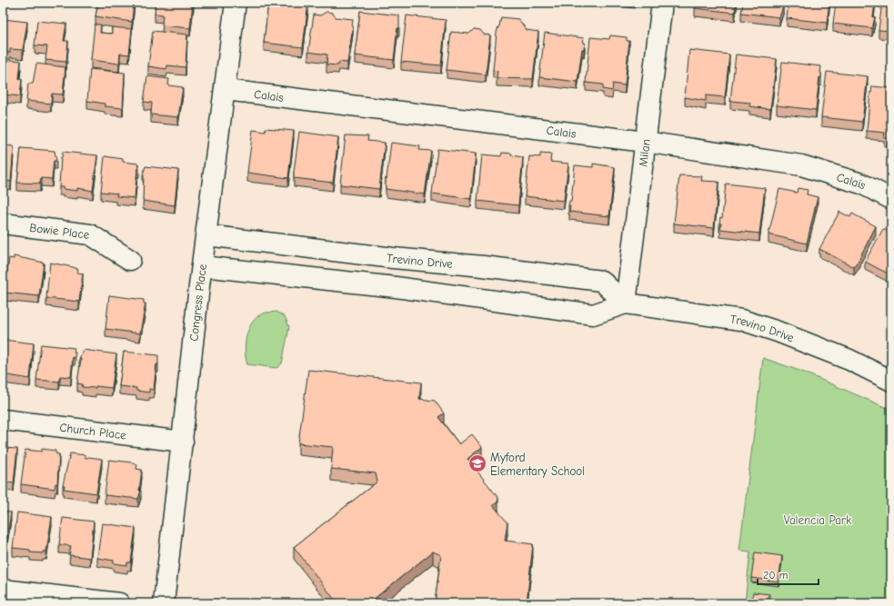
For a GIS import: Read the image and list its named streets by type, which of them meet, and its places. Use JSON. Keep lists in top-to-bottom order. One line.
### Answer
{"streets":{"street":["Calais","Milan","Bowie Place","Trevino Drive","Congress Place","Church Place"]},"crossings":[["Calais","Milan"],["Calais","Congress Place"],["Milan","Trevino Drive"],["Trevino Drive","Congress Place"],["Congress Place","Church Place"]],"parks":["Valencia Park"],"places":{"school or university":["Myford Elementary School"]},"scale_bar":"20 m"}
